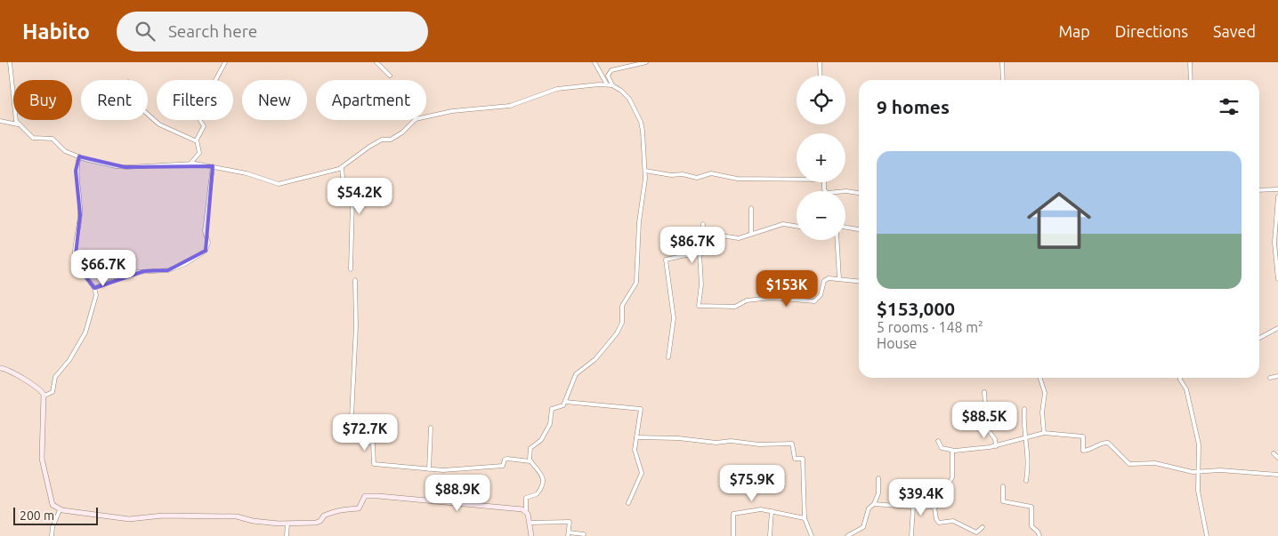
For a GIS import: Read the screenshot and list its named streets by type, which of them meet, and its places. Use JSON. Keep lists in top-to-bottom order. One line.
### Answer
{"scale_bar":"200 m","page":{"header":"Habito","search":"Search here","nav":["Map","Directions","Saved"],"map_buttons":["+","−"],"chip":["Buy","Rent","Filters","New","Apartment"],"heading":"9 homes","list":[{"name":"$153,000","note":"5 rooms · 148 m² · House"}],"price":["$54.2K","$86.7K","$66.7K","$153K","$88.5K","$72.7K","$75.9K","$88.9K","$39.4K"],"scale":"200 m"}}
